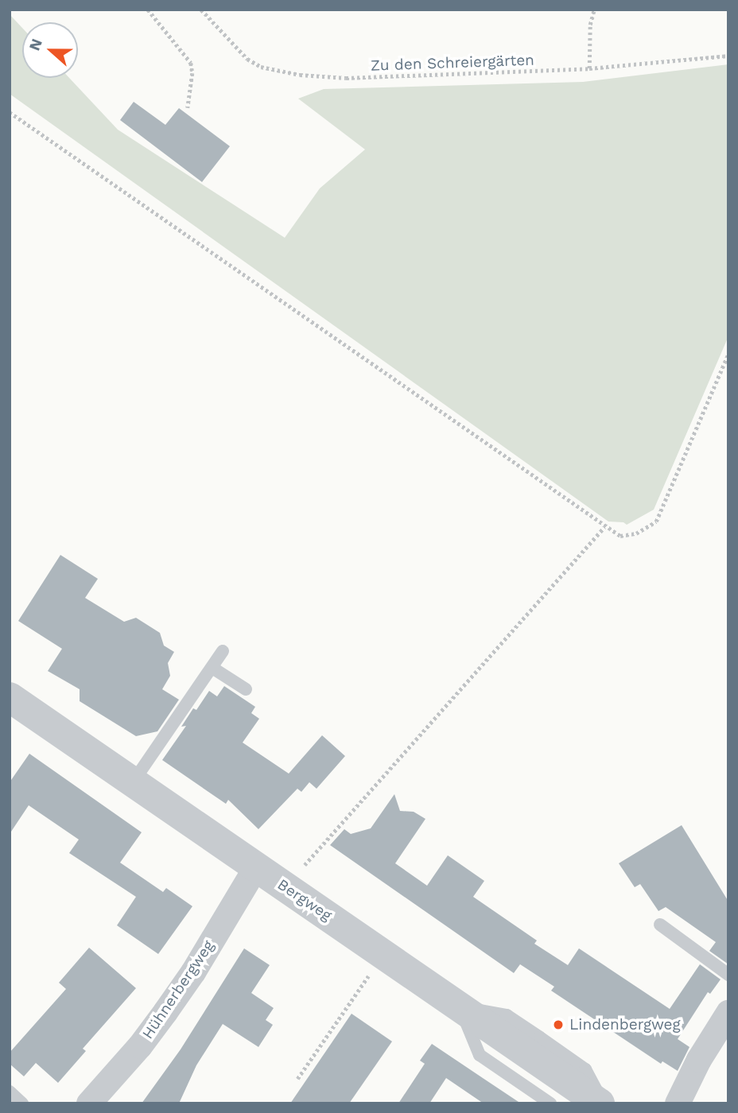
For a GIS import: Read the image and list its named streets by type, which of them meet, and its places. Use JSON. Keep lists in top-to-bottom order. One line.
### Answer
{"streets":{"street":["Bergweg","Hühnerbergweg"],"path":["Zu den Schreiergärten"]},"crossings":[["Bergweg","Hühnerbergweg"]],"places":["Lindenbergweg"],"north":"left"}
